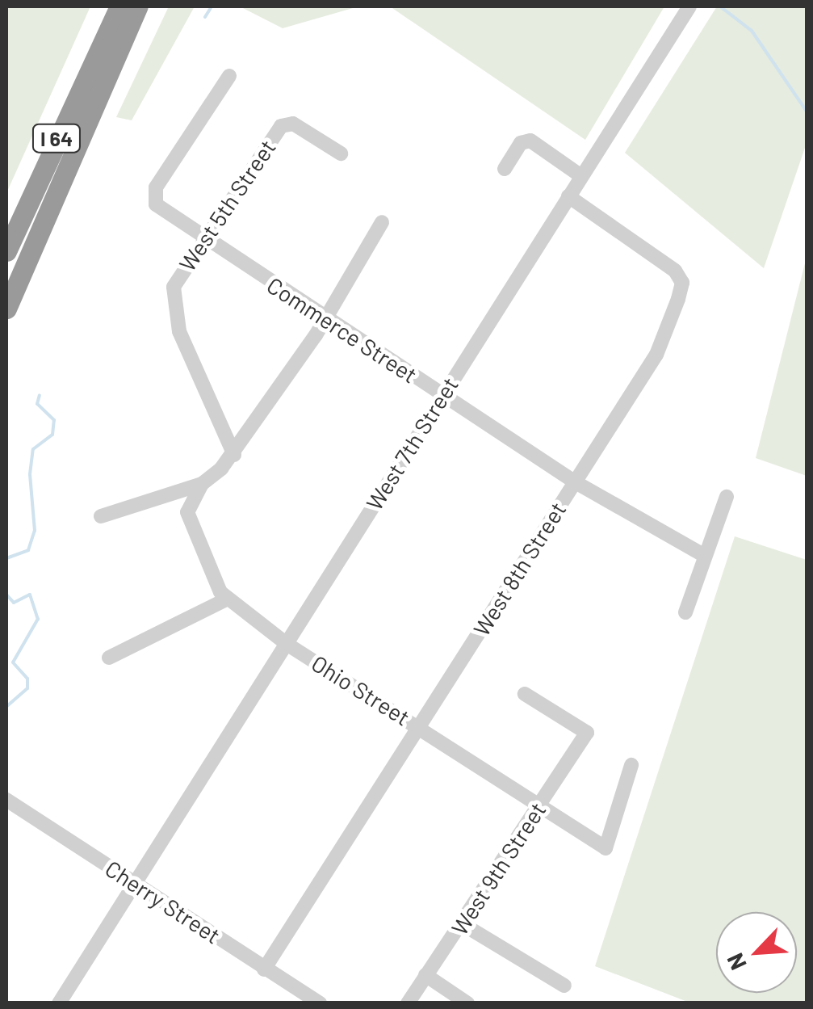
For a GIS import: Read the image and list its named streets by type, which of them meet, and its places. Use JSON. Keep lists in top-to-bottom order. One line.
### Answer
{"streets":{"highway":["I 64"],"street":["West 5th Street","Commerce Street","West 7th Street","West 8th Street","Ohio Street","West 9th Street","Cherry Street"]},"crossings":[["West 5th Street","Commerce Street"],["Commerce Street","West 7th Street"],["Commerce Street","West 8th Street"],["West 7th Street","West 8th Street"],["West 7th Street","Ohio Street"],["West 7th Street","Cherry Street"],["West 8th Street","Ohio Street"],["West 8th Street","Cherry Street"],["Ohio Street","West 9th Street"]],"north":"bottom left"}
